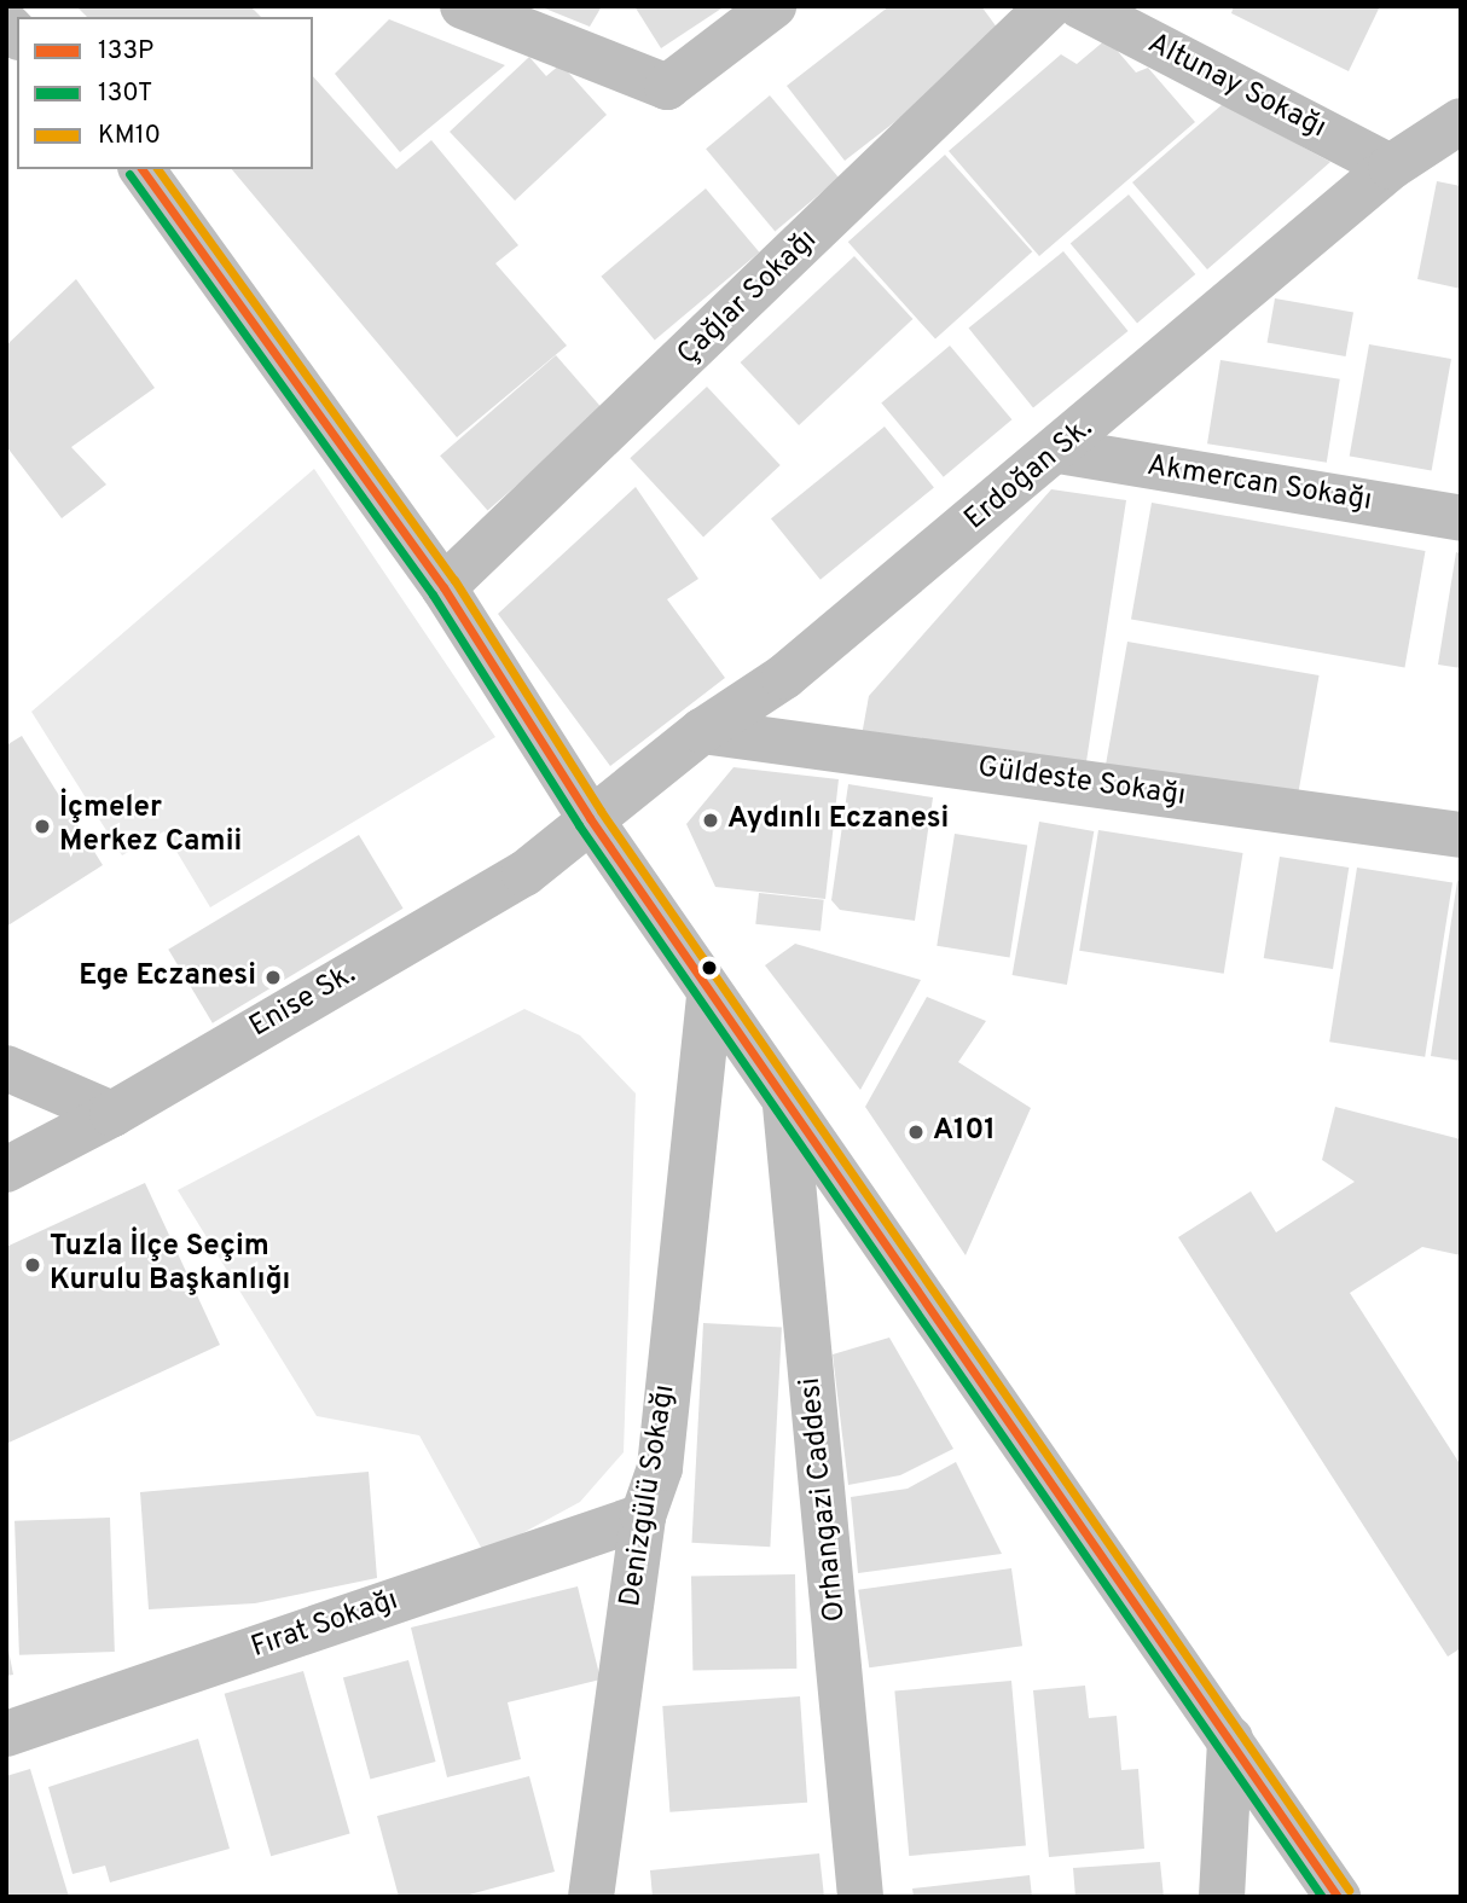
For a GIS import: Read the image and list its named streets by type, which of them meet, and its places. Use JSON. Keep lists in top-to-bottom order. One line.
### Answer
{"streets":{"street":["Altunay Sokağı","Çağlar Sokağı","Erdoğan Sk.","Akmercan Sokağı","Güldeste Sokağı","Enise Sk.","Denizgülü Sokağı","Orhangazi Caddesi","Fırat Sokağı"]},"crossings":[["Altunay Sokağı","Erdoğan Sk."],["Erdoğan Sk.","Akmercan Sokağı"],["Erdoğan Sk.","Güldeste Sokağı"],["Erdoğan Sk.","Enise Sk."],["Denizgülü Sokağı","Fırat Sokağı"]],"places":["Aydınlı Eczanesi","İçmeler Merkez Camii","Ege Eczanesi","A101","Tuzla İlçe Seçim Kurulu Başkanlığı"],"lines":["transit line 133P","transit line KM10","transit line 130T"],"legend":["133P","130T","KM10"]}
